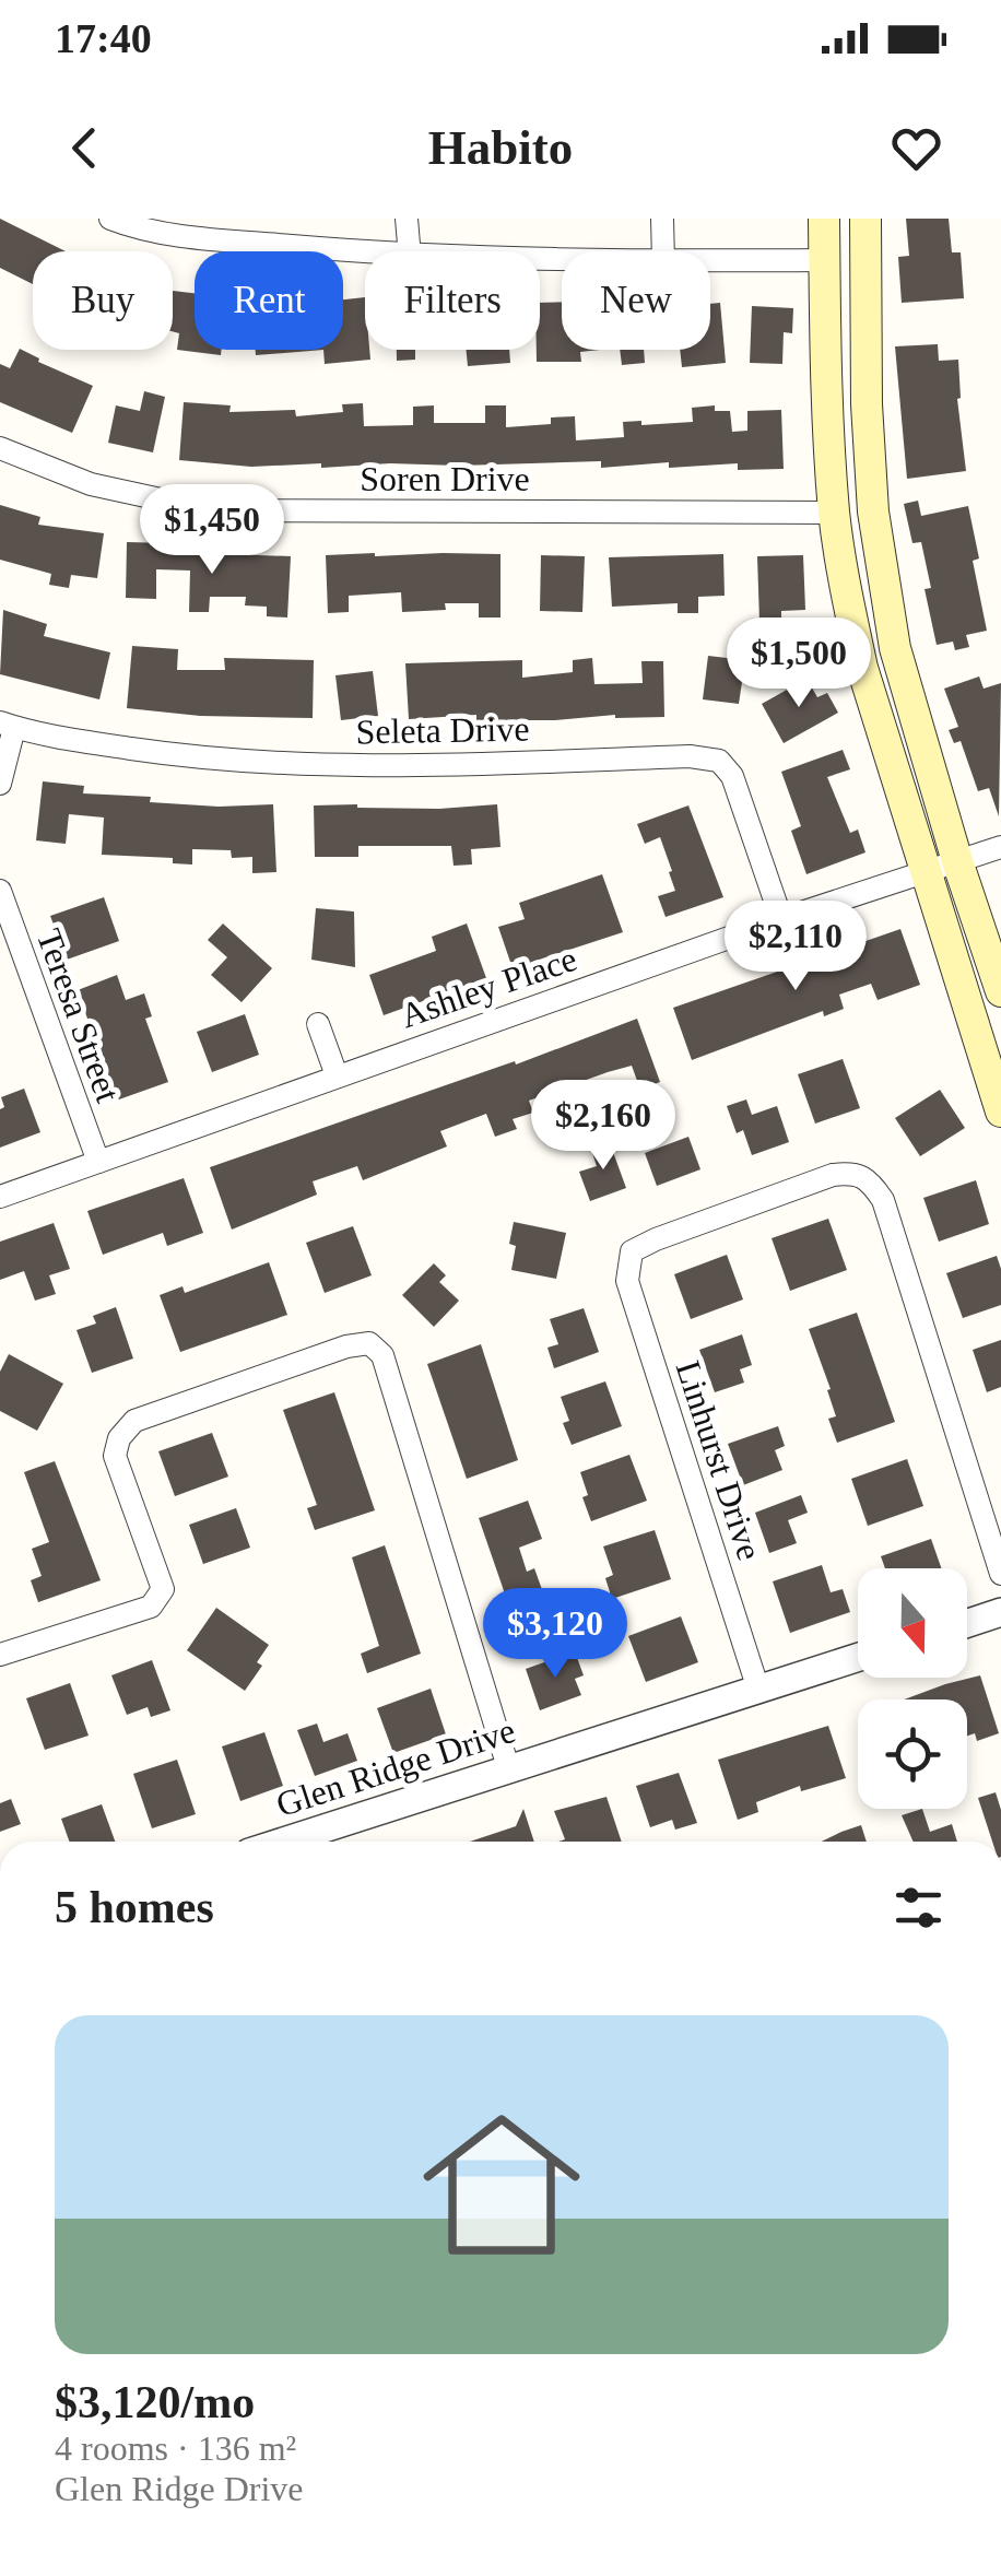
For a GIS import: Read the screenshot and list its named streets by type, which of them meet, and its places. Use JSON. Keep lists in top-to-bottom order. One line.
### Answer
{"streets":{"street":["Soren Drive","Seleta Drive","Ashley Place","Teresa Street","Linhurst Drive","Glen Ridge Drive"]},"crossings":[["Seleta Drive","Ashley Place"],["Ashley Place","Teresa Street"],["Linhurst Drive","Glen Ridge Drive"]],"north":"bottom","page":{"status":"17:40","header":"Habito","chip":["Buy","Rent","Filters","New"],"price":["$1,450","$1,500","$2,110","$2,160","$3,120"],"heading":"5 homes","list":[{"name":"$3,120/mo","note":"4 rooms · 136 m² · Glen Ridge Drive"}]}}
